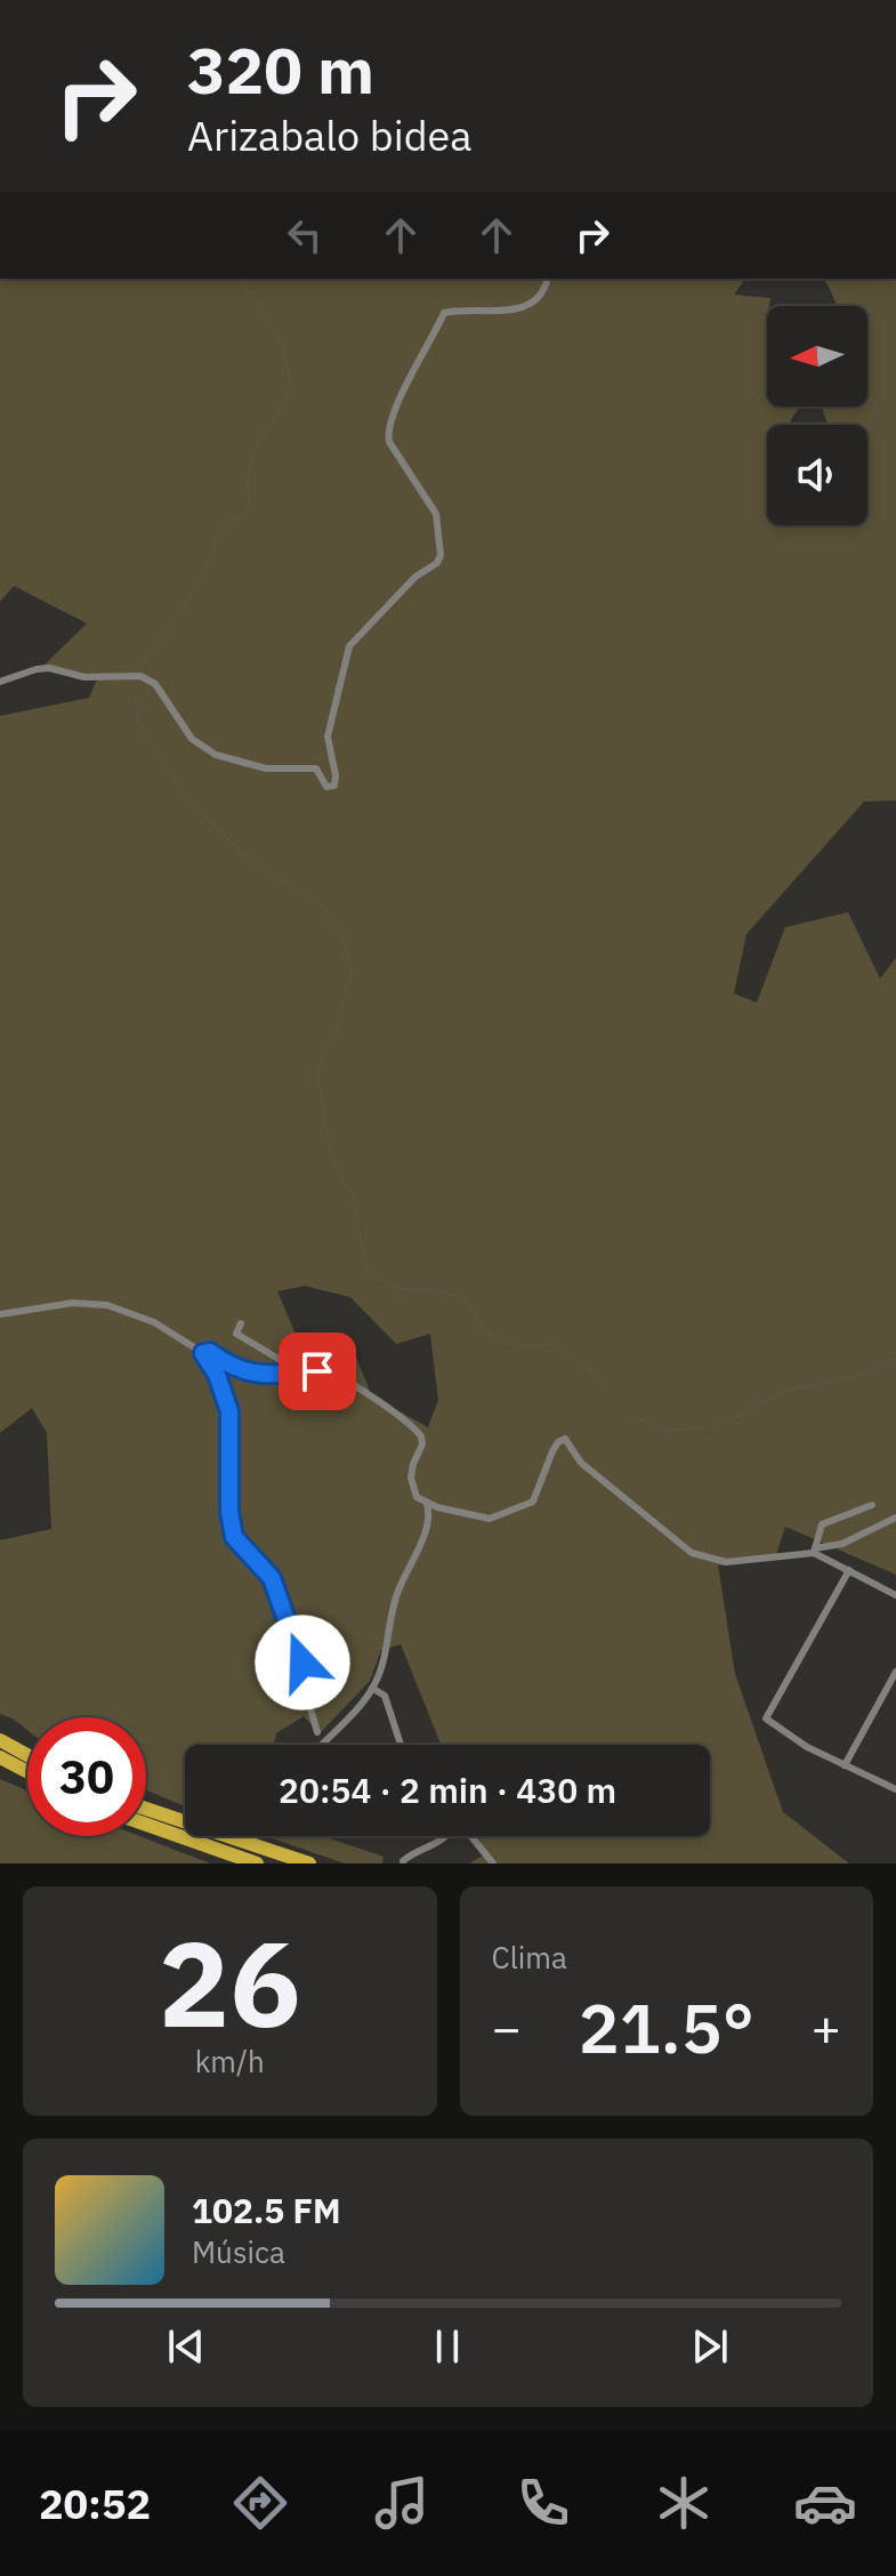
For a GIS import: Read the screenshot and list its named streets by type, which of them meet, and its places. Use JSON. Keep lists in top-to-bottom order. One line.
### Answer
{"north":"left","page":{"turn":["320 m","Arizabalo bidea"],"limit":"30","trip":"20:54 · 2 min · 430 m","tile":[["26","km/h"],"Clima"],"heat":["−","21.5°","+"],"song":["102.5 FM","Música"],"tabs":"20:52"}}
